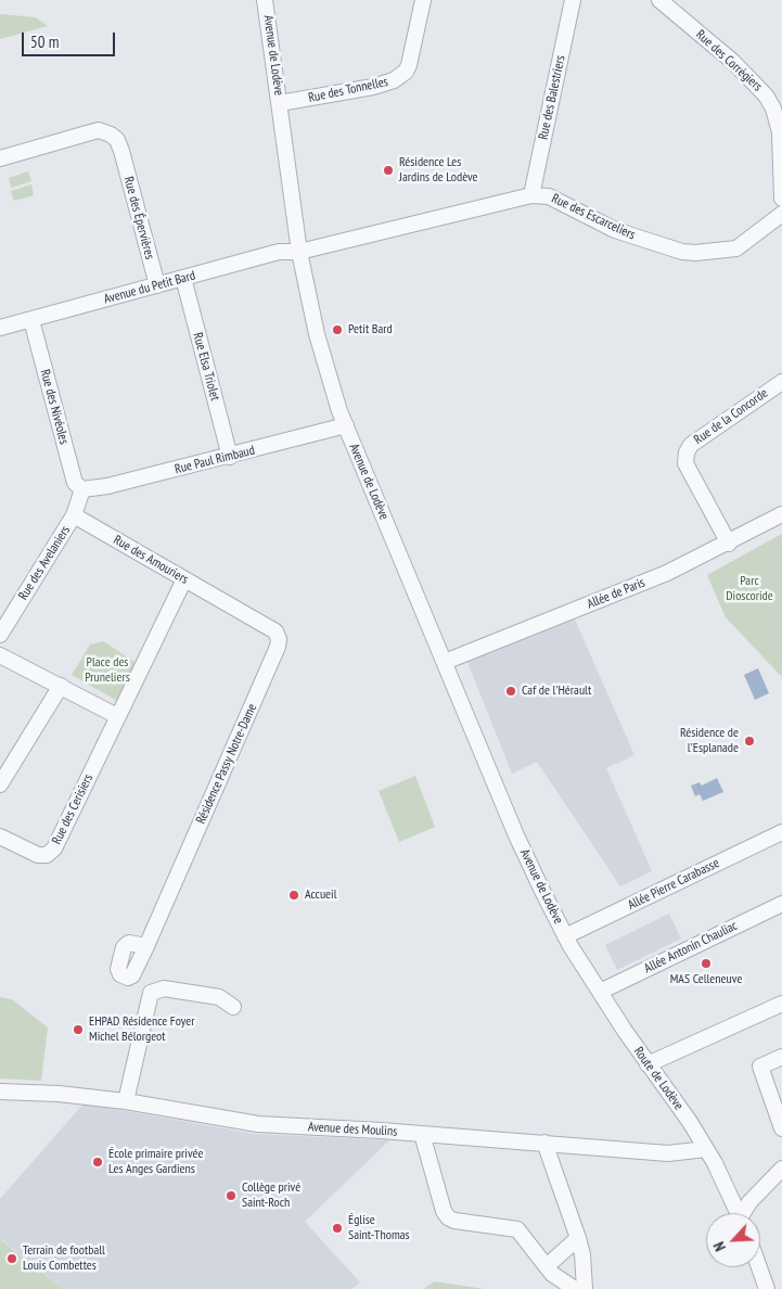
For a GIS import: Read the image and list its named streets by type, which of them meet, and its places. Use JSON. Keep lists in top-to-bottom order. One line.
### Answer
{"streets":{"street":["Avenue de Lodève","Rue des Corrégiers","Rue des Tonnelles","Rue des Balestriers","Rue des Escarceliers","Rue des Épervières","Avenue du Petit Bard","Rue Elsa Triolet","Rue des Nivéoles","Rue de la Concorde","Rue Paul Rimbaud","Rue des Amouriers","Rue des Avelaniers","Allée de Paris","Résidence Passy Notre-Dame","Rue des Cerisiers","Allée Pierre Carabasse","Allée Antonin Chauliac","Route de Lodève","Avenue des Moulins"]},"crossings":[["Avenue de Lodève","Rue des Tonnelles"],["Avenue de Lodève","Rue des Escarceliers"],["Avenue de Lodève","Avenue du Petit Bard"],["Avenue de Lodève","Rue Paul Rimbaud"],["Avenue de Lodève","Allée de Paris"],["Avenue de Lodève","Allée Pierre Carabasse"],["Avenue de Lodève","Route de Lodève"],["Rue des Balestriers","Rue des Escarceliers"],["Rue des Escarceliers","Avenue du Petit Bard"],["Rue des Épervières","Avenue du Petit Bard"],["Avenue du Petit Bard","Rue Elsa Triolet"],["Avenue du Petit Bard","Rue des Nivéoles"],["Rue Elsa Triolet","Rue Paul Rimbaud"],["Rue des Nivéoles","Rue Paul Rimbaud"],["Rue des Nivéoles","Rue des Avelaniers"],["Rue de la Concorde","Allée de Paris"],["Rue Paul Rimbaud","Rue des Avelaniers"],["Rue des Amouriers","Rue des Avelaniers"],["Rue des Amouriers","Résidence Passy Notre-Dame"],["Rue des Amouriers","Rue des Cerisiers"],["Allée Pierre Carabasse","Route de Lodève"],["Allée Antonin Chauliac","Route de Lodève"],["Route de Lodève","Avenue des Moulins"]],"parks":["Parc Dioscoride","Place des Pruneliers"],"places":["Résidence Les Jardins de Lodève","Petit Bard","Caf de l'Hérault","Résidence de l'Esplanade","Accueil","MAS Celleneuve","EHPAD Résidence Foyer Michel Bélorgeot","École primaire privée Les Anges Gardiens","Collège privé Saint-Roch","Église Saint-Thomas","Terrain de football Louis Combettes"],"scale_bar":"50 m","north":"bottom left"}
